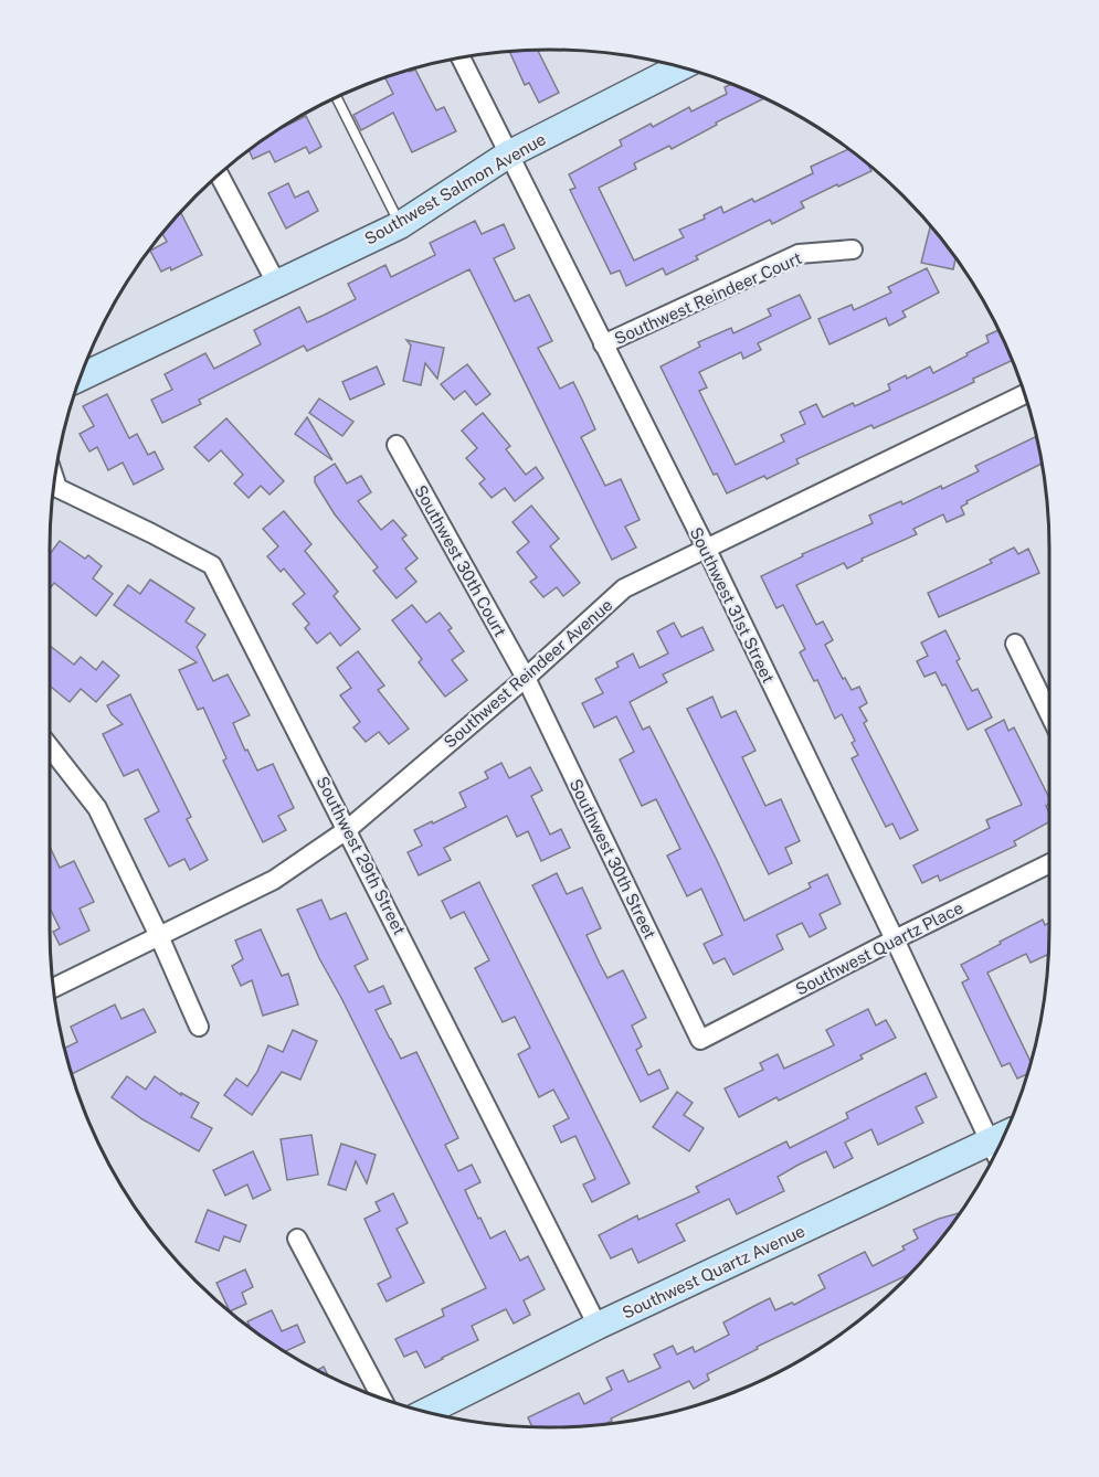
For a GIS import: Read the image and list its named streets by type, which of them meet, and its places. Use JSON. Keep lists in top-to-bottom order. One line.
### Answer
{"streets":{"street":["Southwest Salmon Avenue","Southwest Reindeer Court","Southwest 30th Court","Southwest 31st Street","Southwest Reindeer Avenue","Southwest 29th Street","Southwest 30th Street","Southwest Quartz Place","Southwest Quartz Avenue"]},"crossings":[["Southwest Salmon Avenue","Southwest 31st Street"],["Southwest Reindeer Court","Southwest 31st Street"],["Southwest 30th Court","Southwest Reindeer Avenue"],["Southwest 30th Court","Southwest 30th Street"],["Southwest 31st Street","Southwest Reindeer Avenue"],["Southwest 31st Street","Southwest Quartz Place"],["Southwest 31st Street","Southwest Quartz Avenue"],["Southwest Reindeer Avenue","Southwest 29th Street"],["Southwest Reindeer Avenue","Southwest 30th Street"],["Southwest 29th Street","Southwest Quartz Avenue"],["Southwest 30th Street","Southwest Quartz Place"]]}
